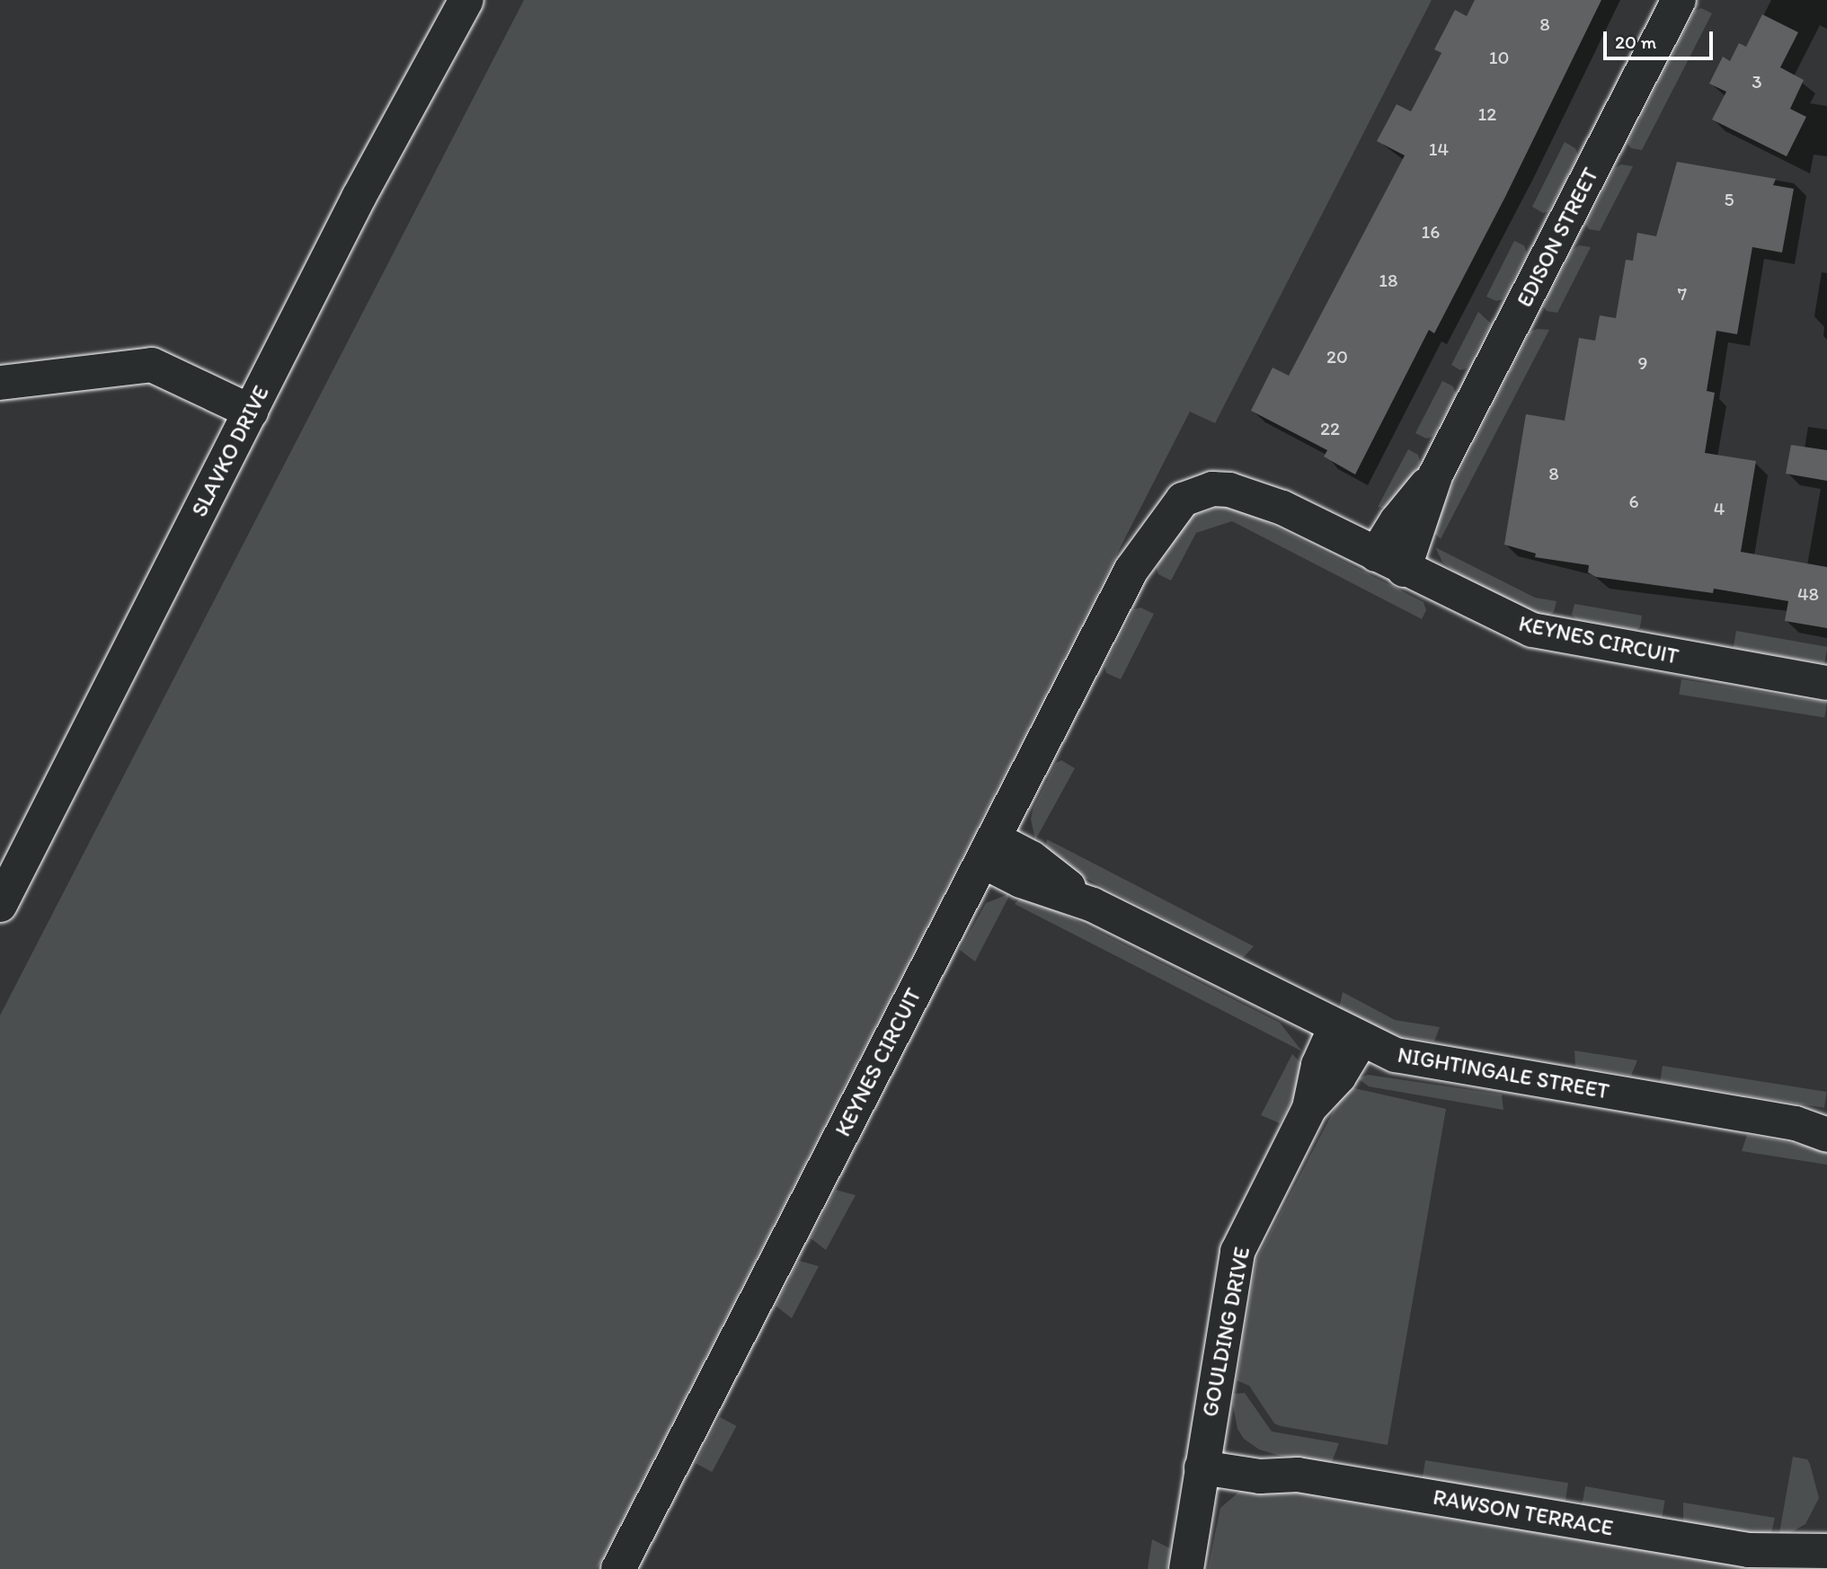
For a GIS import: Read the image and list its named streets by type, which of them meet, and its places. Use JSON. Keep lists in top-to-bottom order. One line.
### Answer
{"streets":{"street":["EDISON STREET","SLAVKO DRIVE","KEYNES CIRCUIT","NIGHTINGALE STREET","GOULDING DRIVE","RAWSON TERRACE"]},"crossings":[["EDISON STREET","KEYNES CIRCUIT"],["KEYNES CIRCUIT","NIGHTINGALE STREET"],["NIGHTINGALE STREET","GOULDING DRIVE"],["GOULDING DRIVE","RAWSON TERRACE"]],"house_numbers":["8","10","3","12","14","5","16","18","7","20","9","22","8","6","4","48"],"scale_bar":"20 m"}
